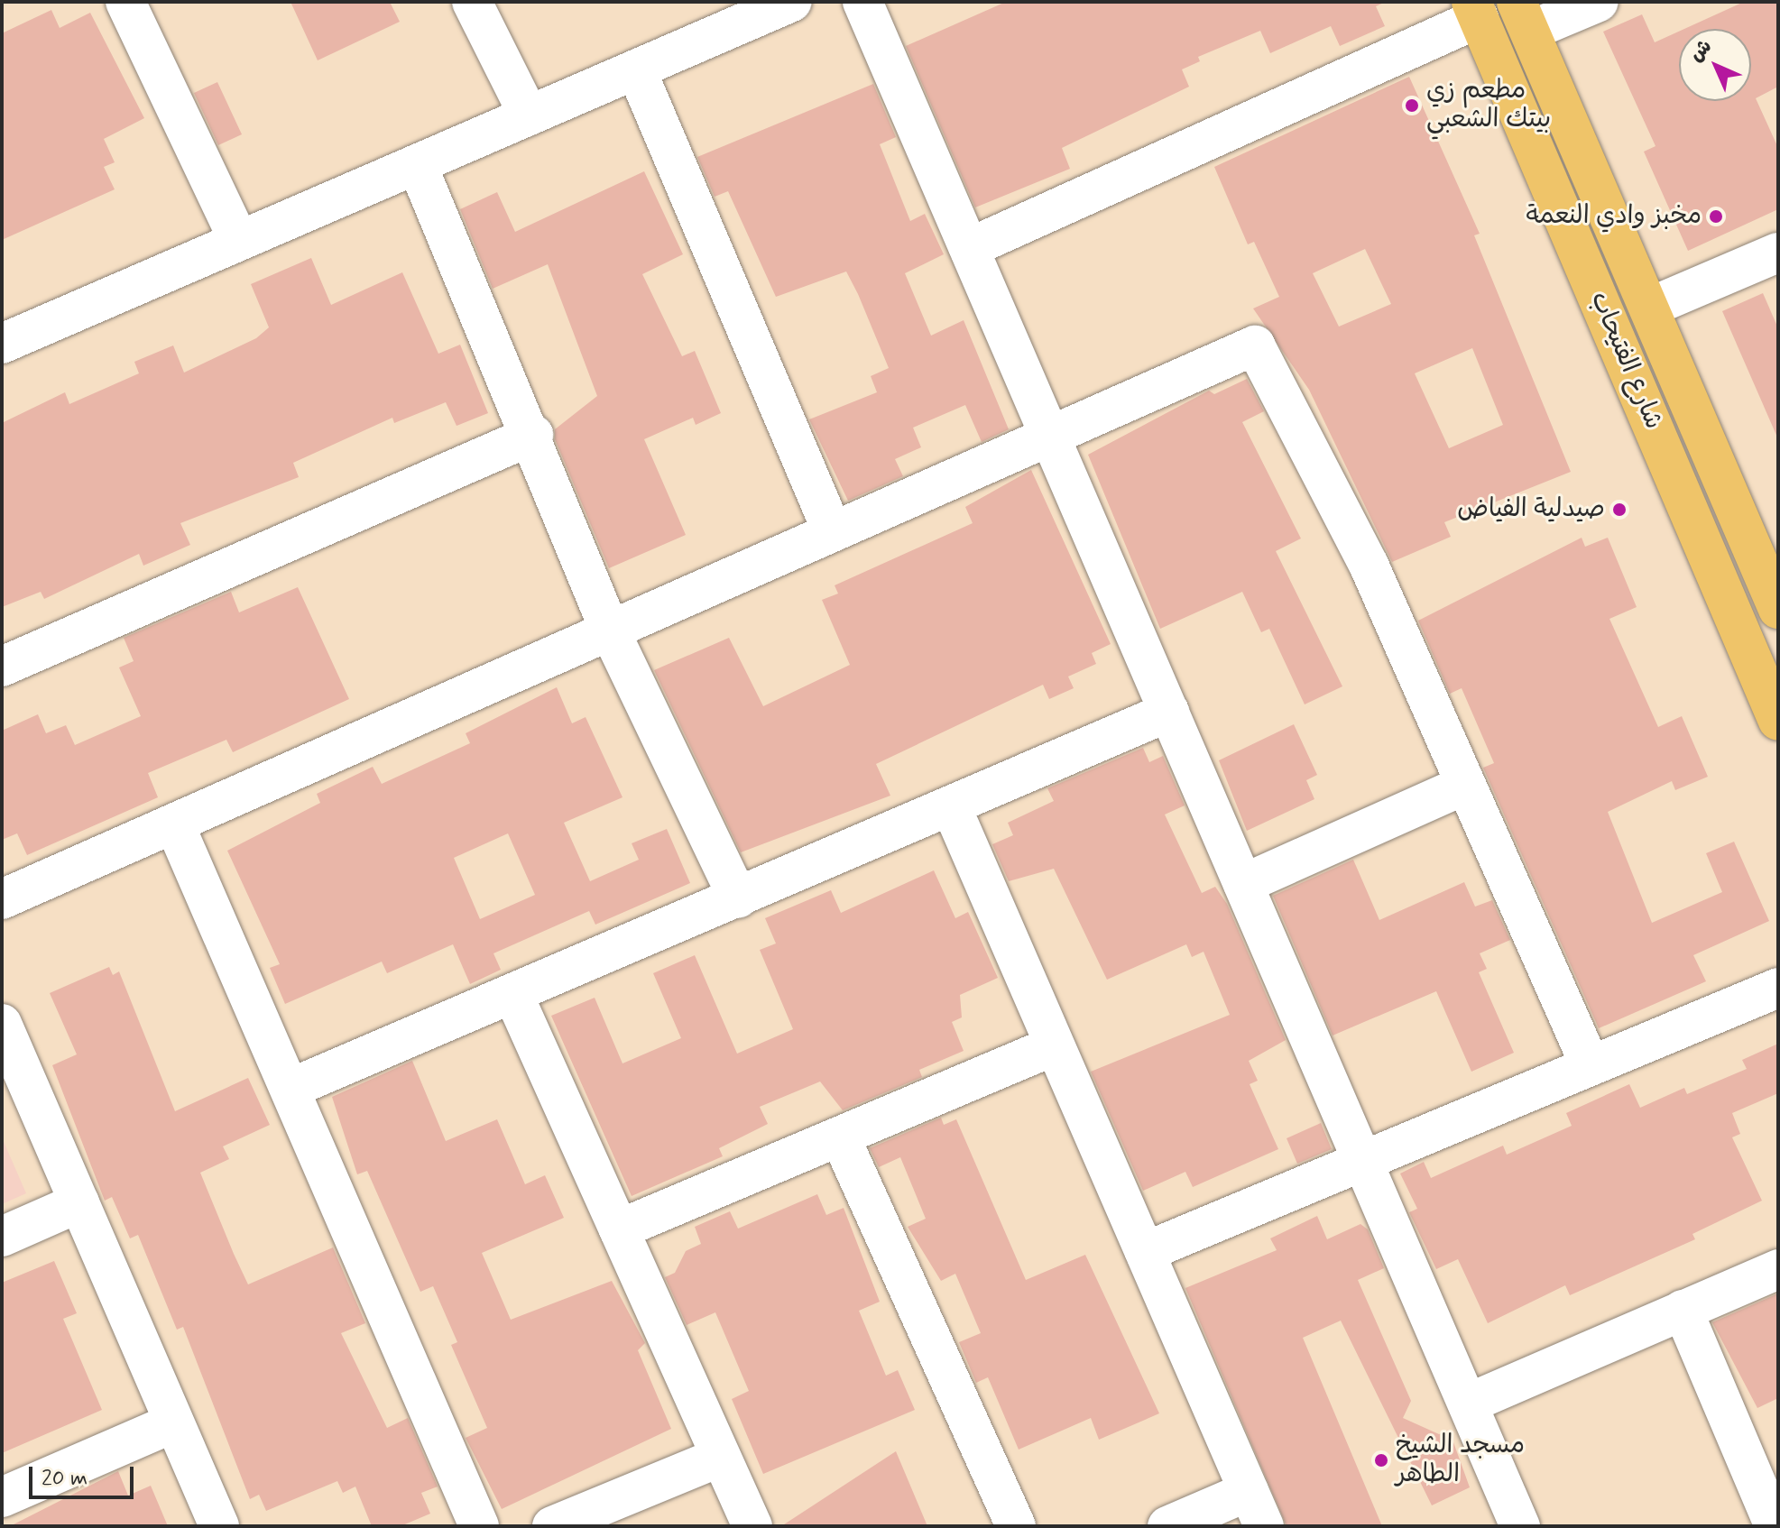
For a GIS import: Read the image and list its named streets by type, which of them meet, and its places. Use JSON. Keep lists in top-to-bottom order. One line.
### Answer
{"streets":{"main road":["شارع الفتيحاب"]},"places":["مطعم زي بيتك الشعبي","مخبز وادي النعمة","صيدلية الفياض","مسجد الشيخ الطاهر"],"scale_bar":"20 m","north":"top left"}
